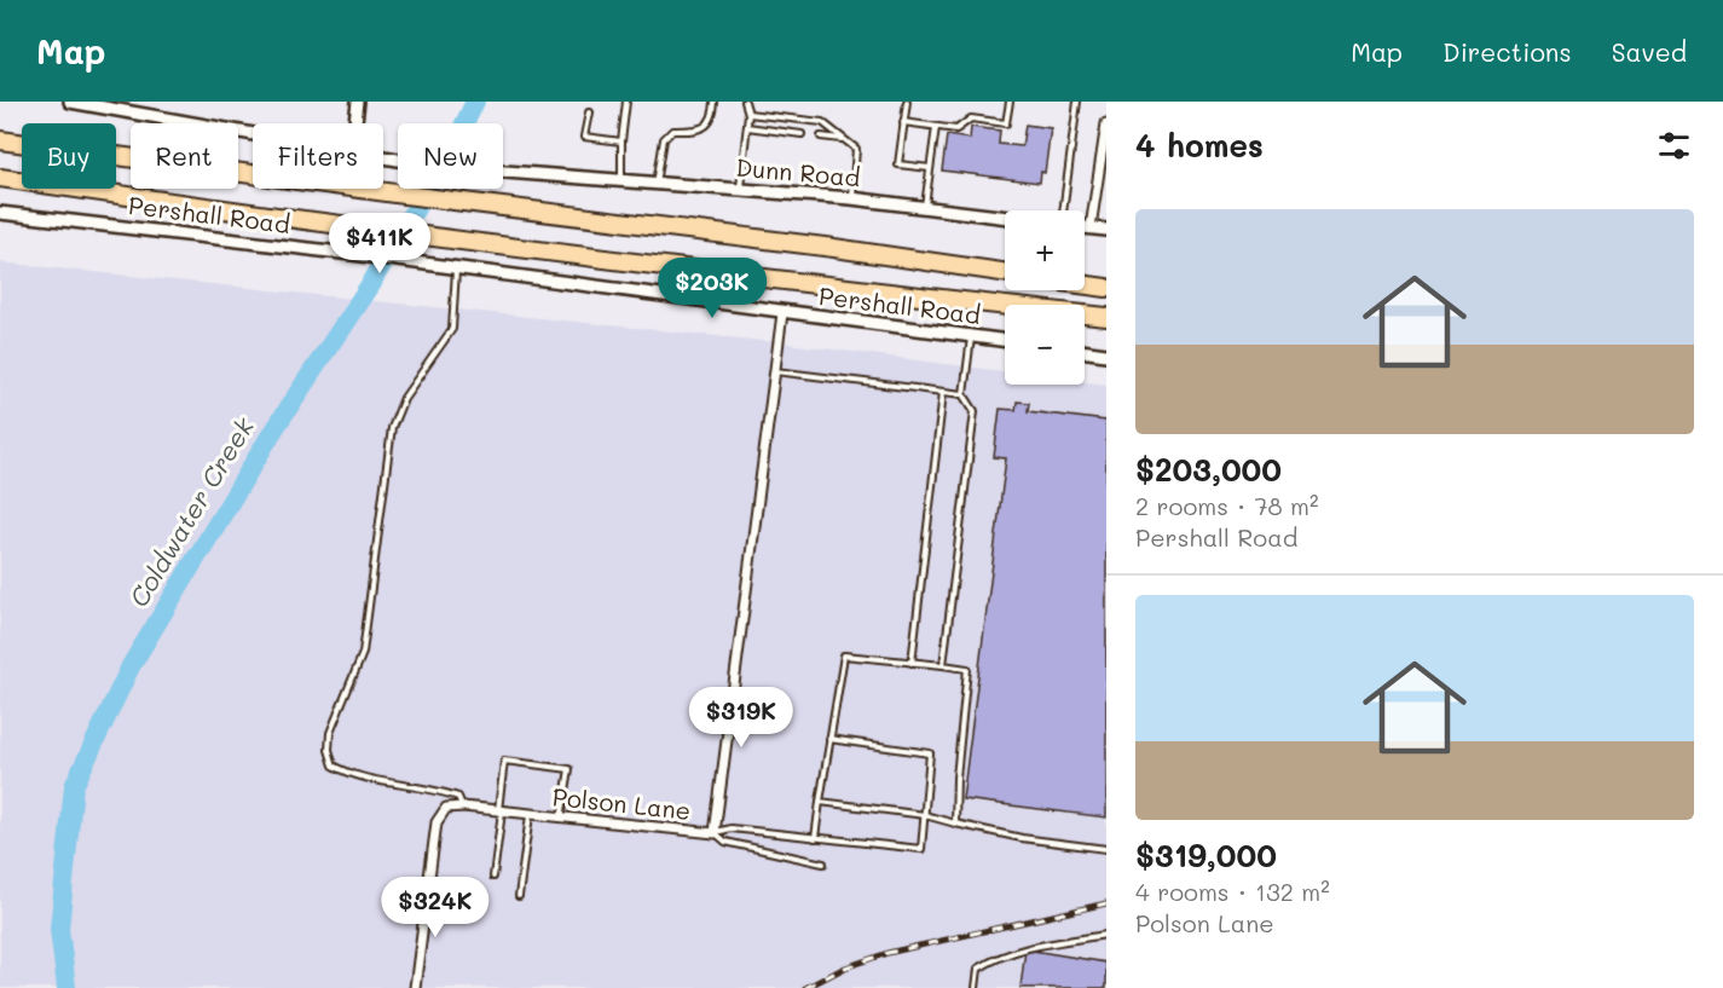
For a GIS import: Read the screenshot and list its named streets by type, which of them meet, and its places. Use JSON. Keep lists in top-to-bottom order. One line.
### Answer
{"streets":{"street":["Dunn Road","Pershall Road","Polson Lane"]},"crossings":[["Pershall Road","Polson Lane"]],"water":["Coldwater Creek"],"page":{"header":"Map","nav":["Map","Directions","Saved"],"heading":"4 homes","chip":["Buy","Rent","Filters","New"],"list":[{"name":"$203,000","note":"2 rooms · 78 m² · Pershall Road"},{"name":"$319,000","note":"4 rooms · 132 m² · Polson Lane"}],"map_buttons":["+","−"],"price":["$411K","$203K","$319K","$324K"]}}
